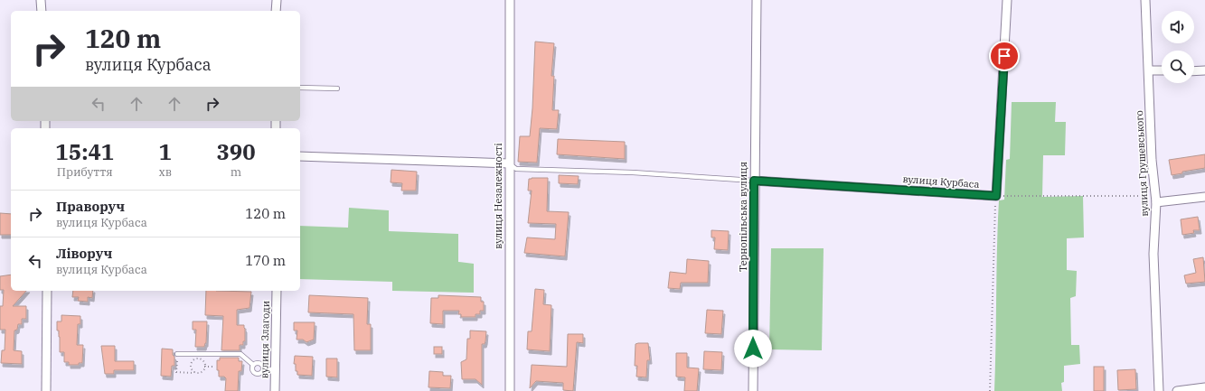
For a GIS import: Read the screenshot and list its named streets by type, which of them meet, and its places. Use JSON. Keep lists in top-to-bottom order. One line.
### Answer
{"streets":{"street":["вулиця Грушевського","вулиця Курбаса","вулиця Незалежності","Тернопільська вулиця","вулиця Злагоди"]},"crossings":[["вулиця Курбаса","Тернопільська вулиця"]],"page":{"turn":["120 m","вулиця Курбаса"],"eta":["15:41","Прибуття","1","хв","390","m"],"list":[{"name":"Праворуч","note":"вулиця Курбаса","value":"120 m"},{"name":"Ліворуч","note":"вулиця Курбаса","value":"170 m"}]}}
